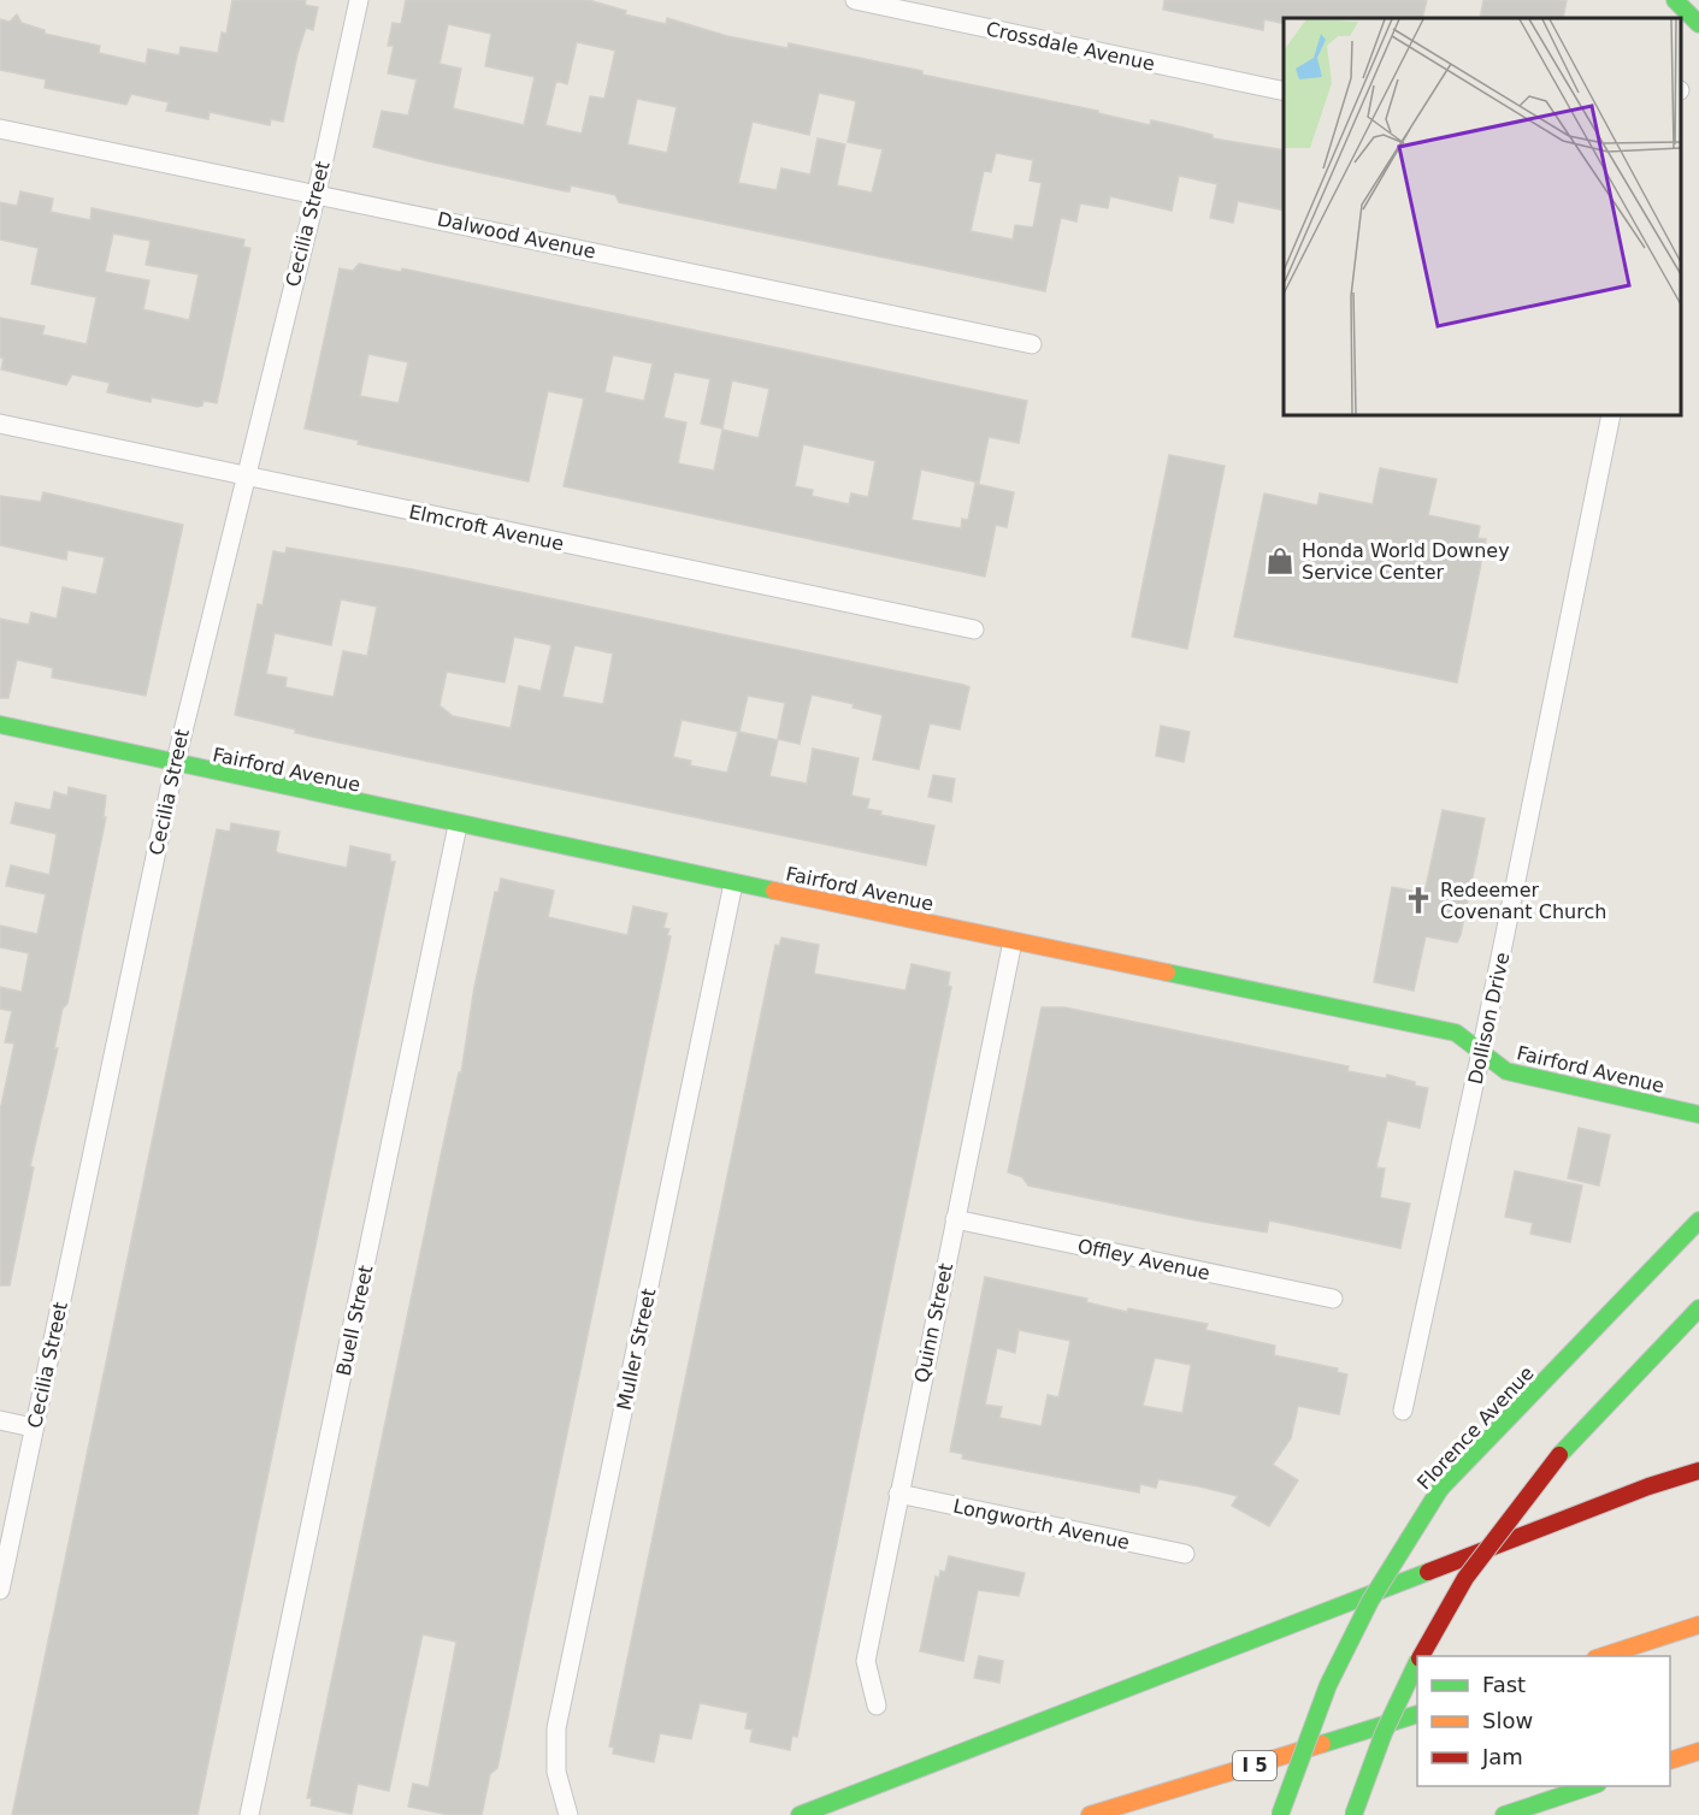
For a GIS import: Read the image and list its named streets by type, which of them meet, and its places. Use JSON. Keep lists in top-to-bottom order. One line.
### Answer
{"streets":{"main road":["Fairford Avenue","Florence Avenue","I 5"],"street":["Crossdale Avenue","Cecilia Street","Dalwood Avenue","Elmcroft Avenue","Dollison Drive","Offley Avenue","Buell Street","Quinn Street","Muller Street","Longworth Avenue"]},"crossings":[["Cecilia Street","Dalwood Avenue"],["Cecilia Street","Elmcroft Avenue"],["Cecilia Street","Fairford Avenue"],["Fairford Avenue","Dollison Drive"],["Fairford Avenue","Buell Street"],["Fairford Avenue","Quinn Street"],["Fairford Avenue","Muller Street"],["Offley Avenue","Quinn Street"],["Quinn Street","Longworth Avenue"]],"places":{"shop":["Honda World Downey Service Center"],"church":["Redeemer Covenant Church"]},"legend":["Fast","Slow","Jam"]}
